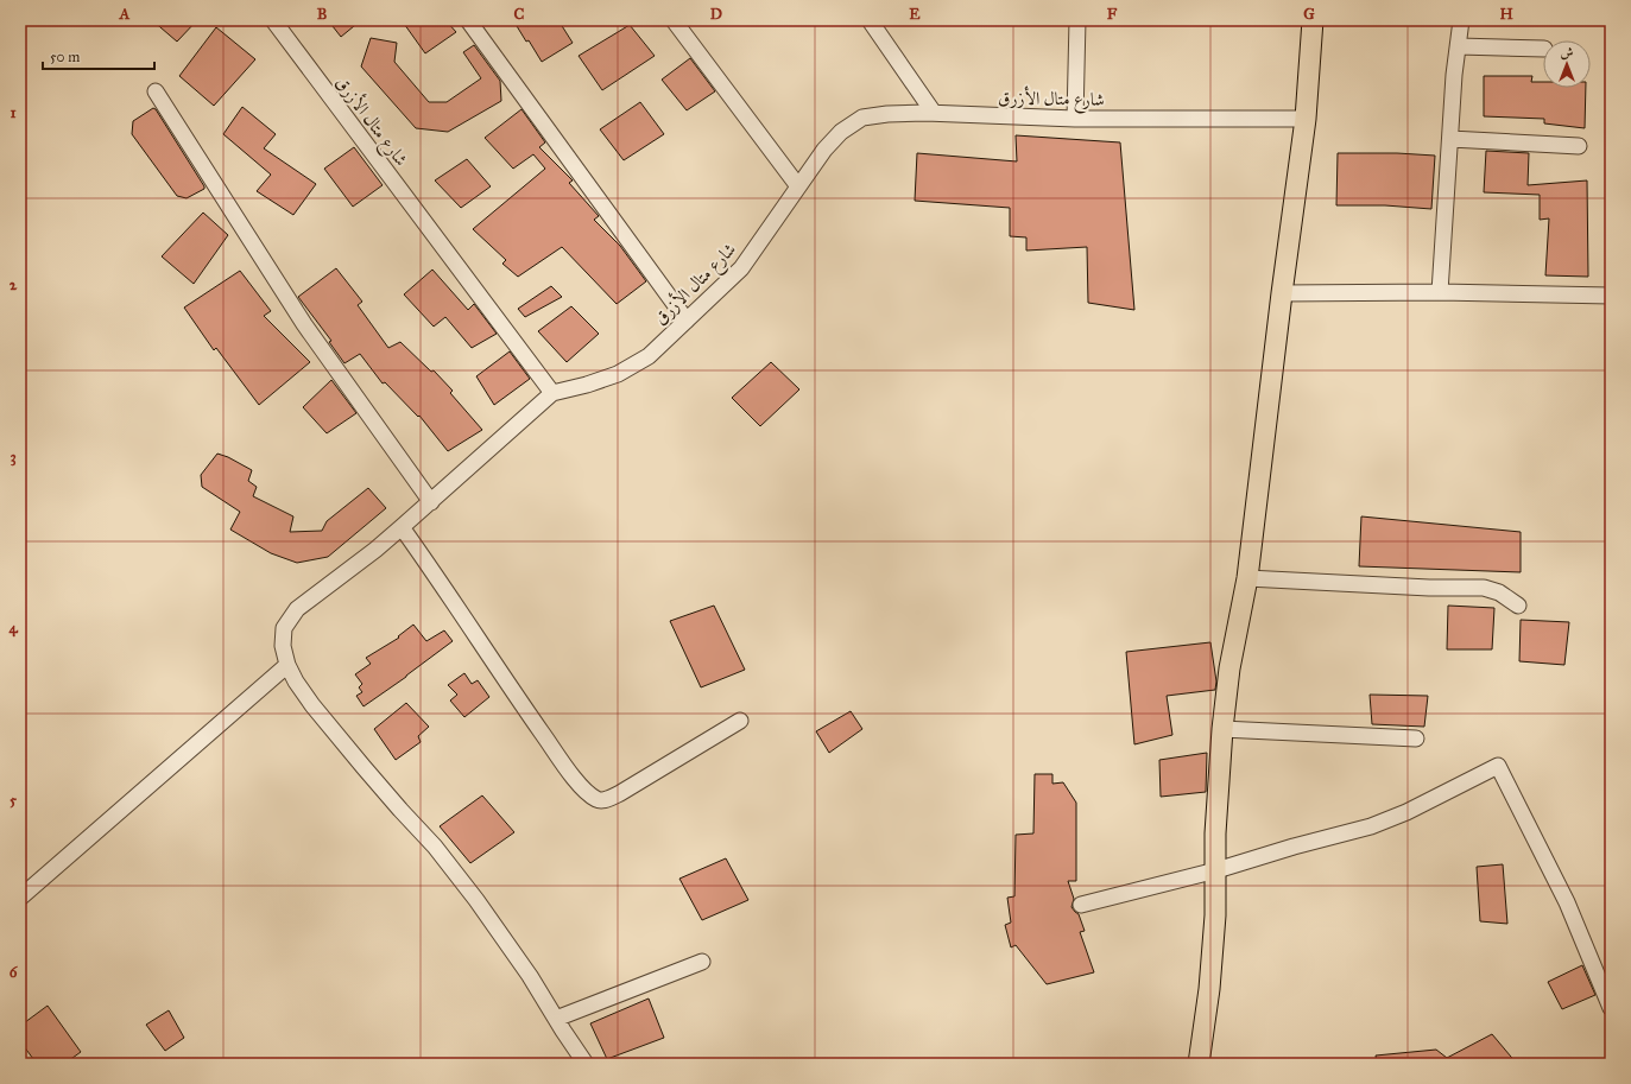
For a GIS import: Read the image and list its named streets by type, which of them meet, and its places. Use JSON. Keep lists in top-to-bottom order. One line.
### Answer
{"streets":{"street":["شارع متال الأزرق"]},"scale_bar":"50 m","north":"top","grid":{"columns":["A","B","C","D","E","F","G","H"],"rows":["1","2","3","4","5","6"]}}
